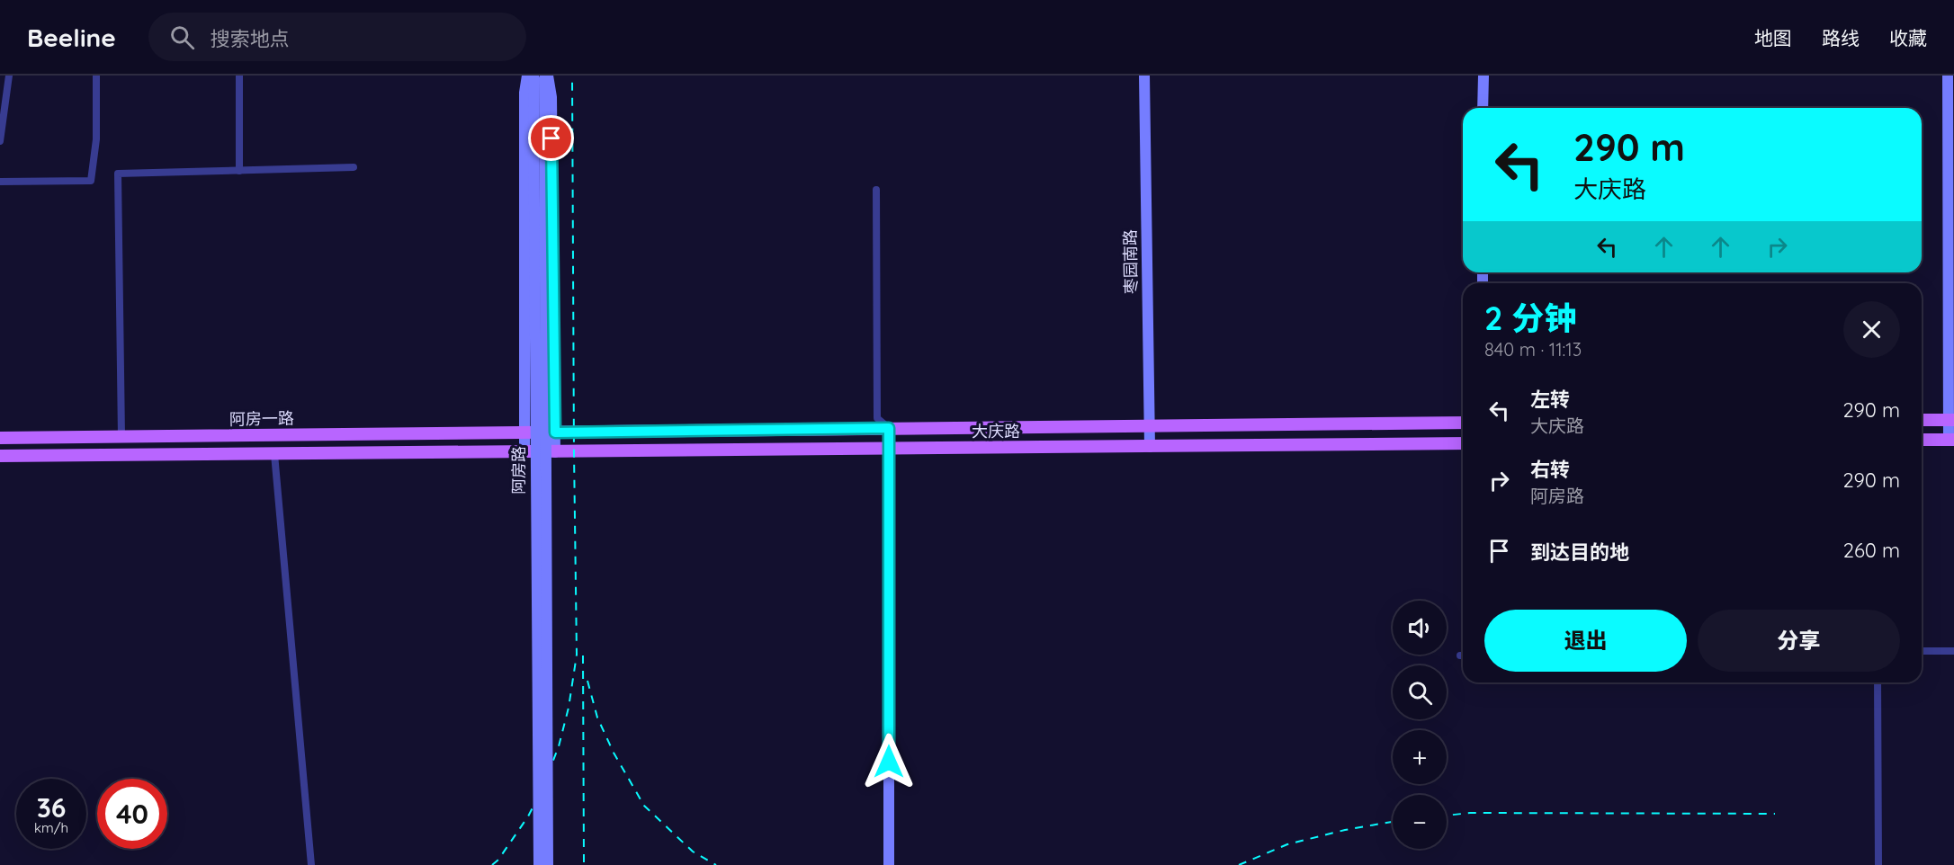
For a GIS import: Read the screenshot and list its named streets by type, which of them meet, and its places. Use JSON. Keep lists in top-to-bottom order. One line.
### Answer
{"streets":{"main road":["枣园南路","阿房一路","大庆路","阿房路"]},"crossings":[["枣园南路","大庆路"],["阿房一路","大庆路"],["阿房一路","阿房路"],["大庆路","阿房路"]],"page":{"header":"Beeline","search":"搜索地点","nav":["地图","路线","收藏"],"turn":["290 m","大庆路"],"heading":["2 分钟","840 m · 11:13"],"list":[{"name":"左转","note":"大庆路","value":"290 m"},{"name":"右转","note":"阿房路","value":"290 m"},{"name":"到达目的地","value":"260 m"}],"buttons":["退出","分享"],"map_buttons":["+","−"],"speed":"36 km/h","limit":"40"}}
